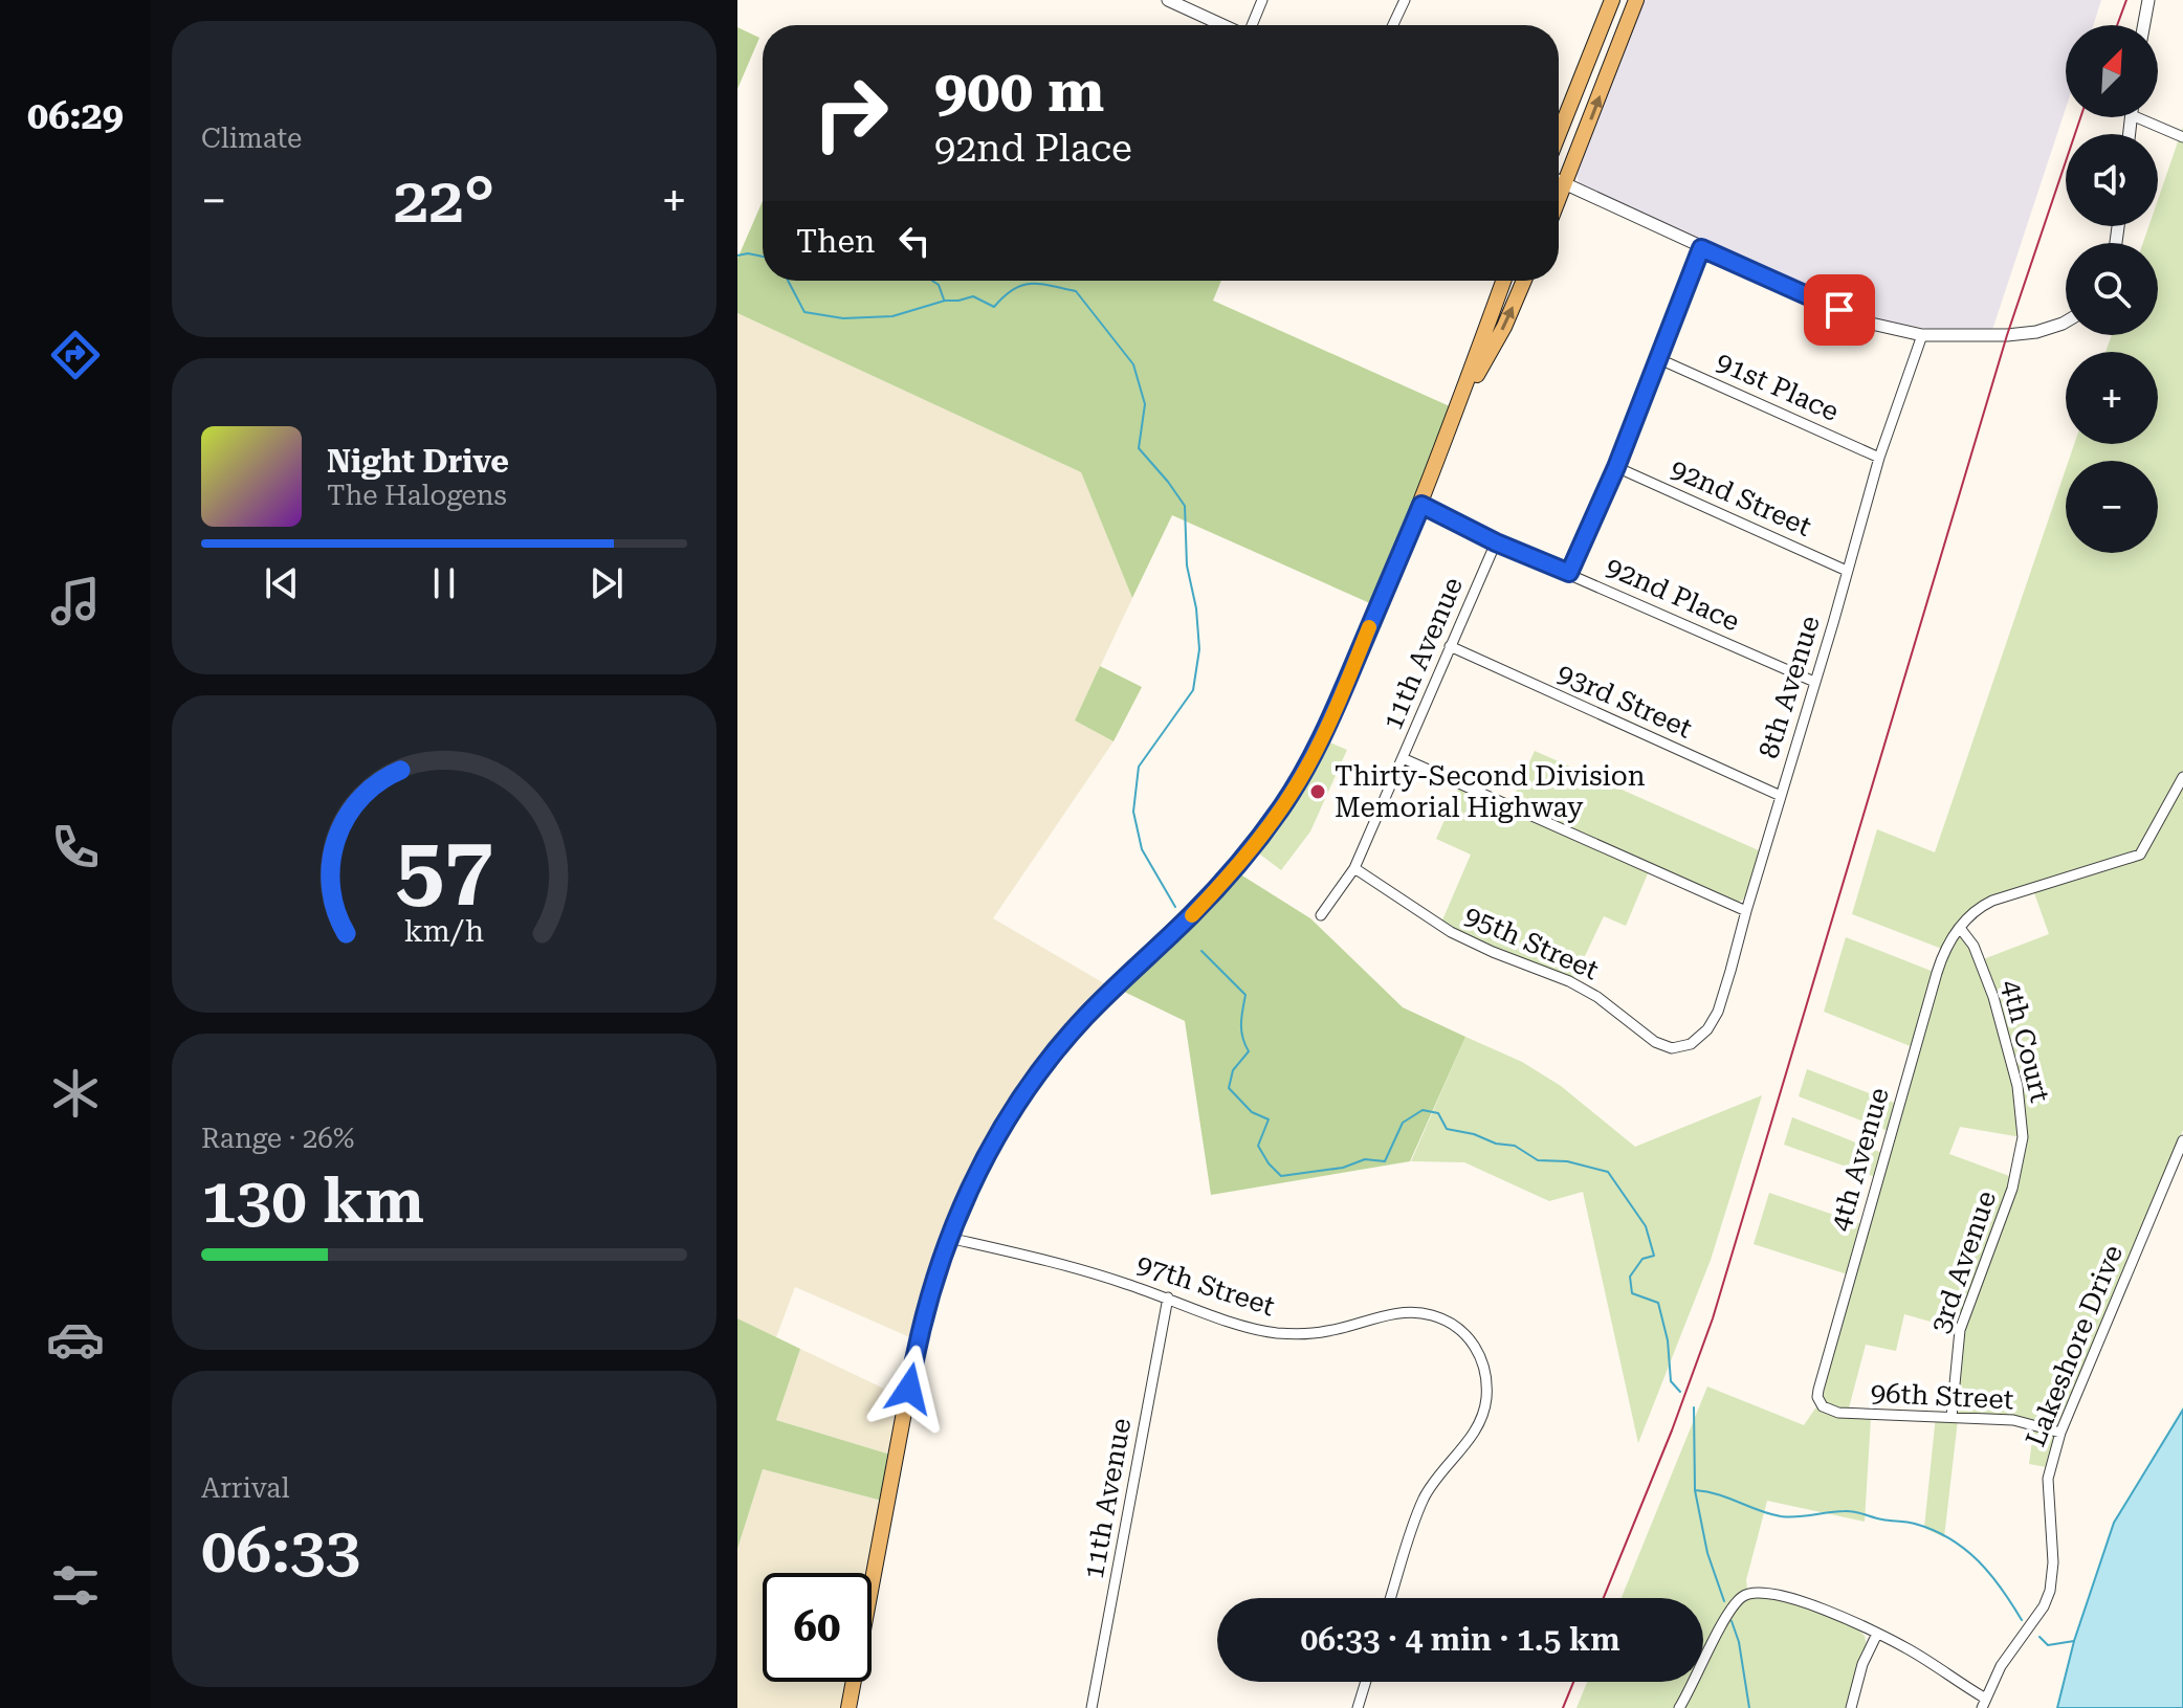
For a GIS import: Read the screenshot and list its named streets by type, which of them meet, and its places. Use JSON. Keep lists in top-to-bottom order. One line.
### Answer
{"streets":{"street":["91st Place","92nd Street","92nd Place","11th Avenue","8th Avenue","93rd Street","95th Street","4th Court","4th Avenue","3rd Avenue","97th Street","Lakeshore Drive","96th Street"]},"crossings":[["91st Place","8th Avenue"],["92nd Street","8th Avenue"],["92nd Place","11th Avenue"],["92nd Place","8th Avenue"],["11th Avenue","93rd Street"],["11th Avenue","95th Street"],["11th Avenue","97th Street"],["8th Avenue","93rd Street"],["8th Avenue","95th Street"],["4th Court","4th Avenue"],["4th Court","3rd Avenue"],["4th Avenue","96th Street"],["3rd Avenue","96th Street"],["Lakeshore Drive","96th Street"]],"places":["Thirty-Second Division Memorial Highway"],"north":"top right","page":{"tabs":"06:29","tile":["Climate",["Range · 26%","130 km"],["Arrival","06:33"]],"map_buttons":["+","−"],"turn":["900 m","92nd Place"],"heat":["−","22°","+"],"then":"Then","song":["Night Drive","The Halogens"],"limit":"60","trip":"06:33 · 4 min · 1.5 km","gauge":["57","km/h"]}}
